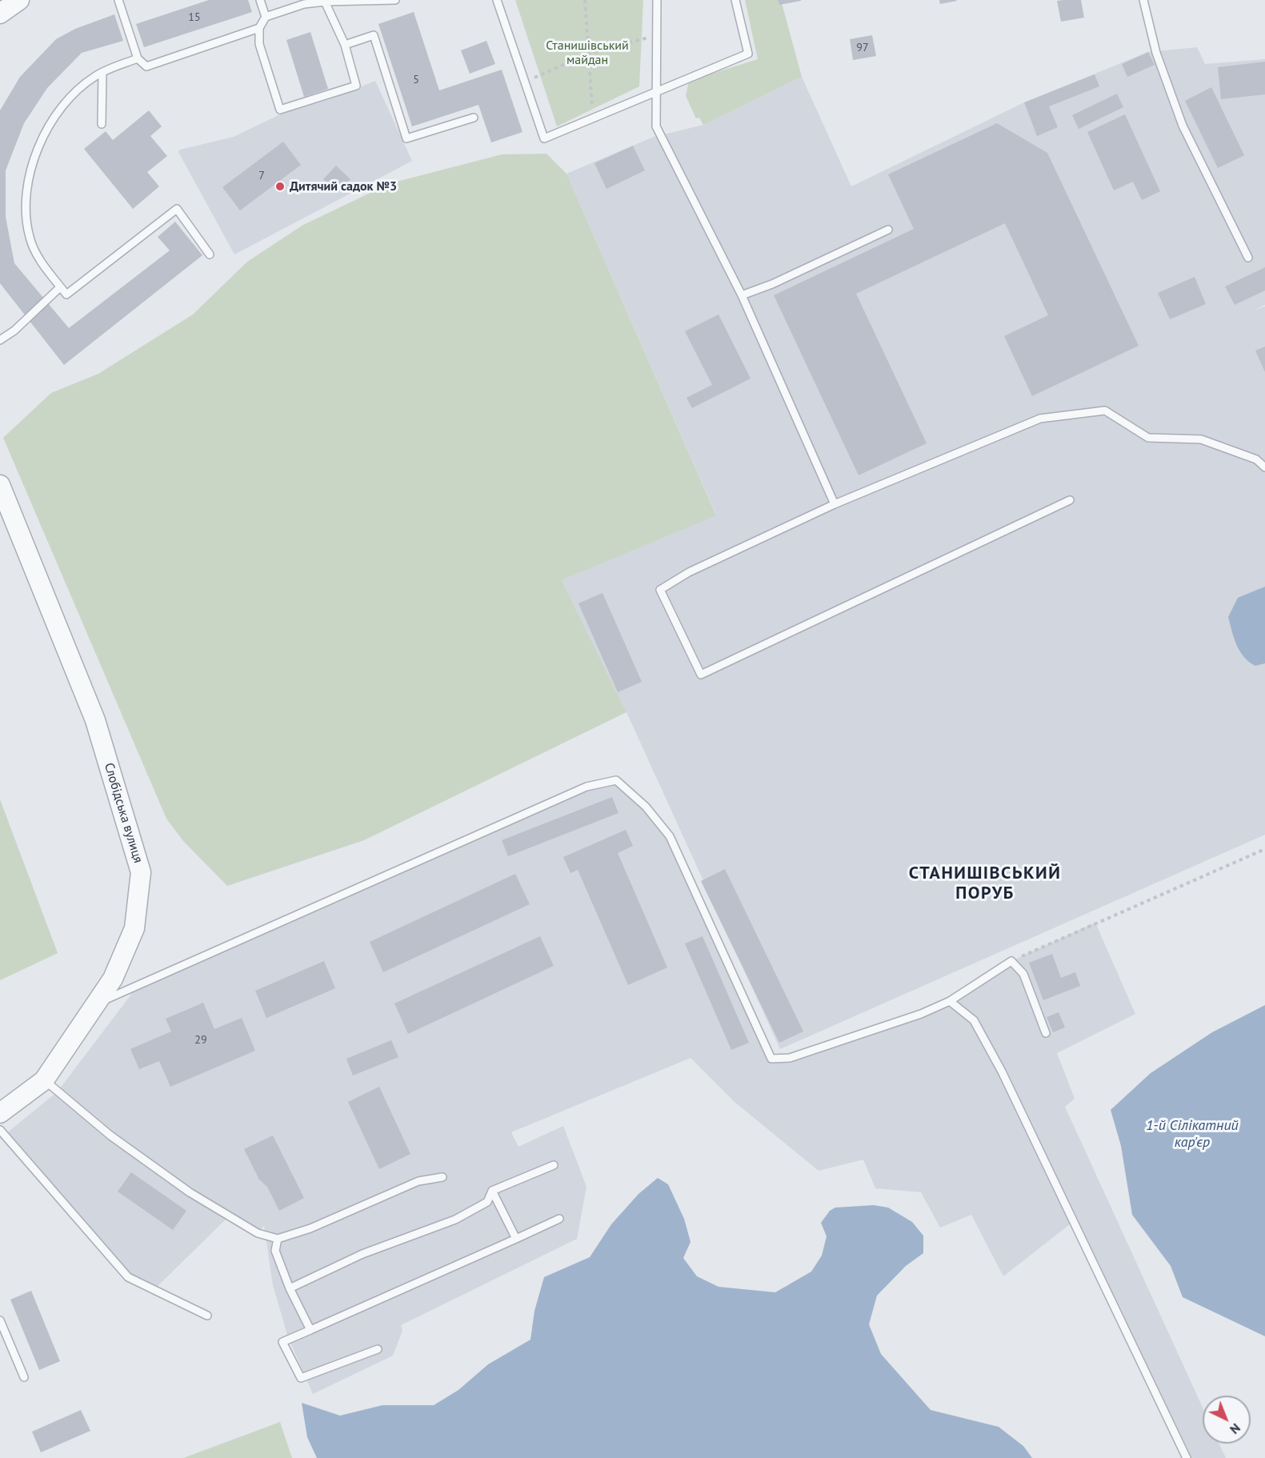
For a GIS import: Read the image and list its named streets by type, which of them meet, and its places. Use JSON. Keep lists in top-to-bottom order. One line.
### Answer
{"streets":{"street":["Слобідська вулиця"]},"districts":["СТАНИШІВСЬКИЙ ПОРУБ"],"water":["1-й Сілікатний кар'єр"],"parks":["Станишівський майдан"],"places":["Дитячий садок №3"],"house_numbers":["15","97","5","7","29"],"north":"bottom right"}
